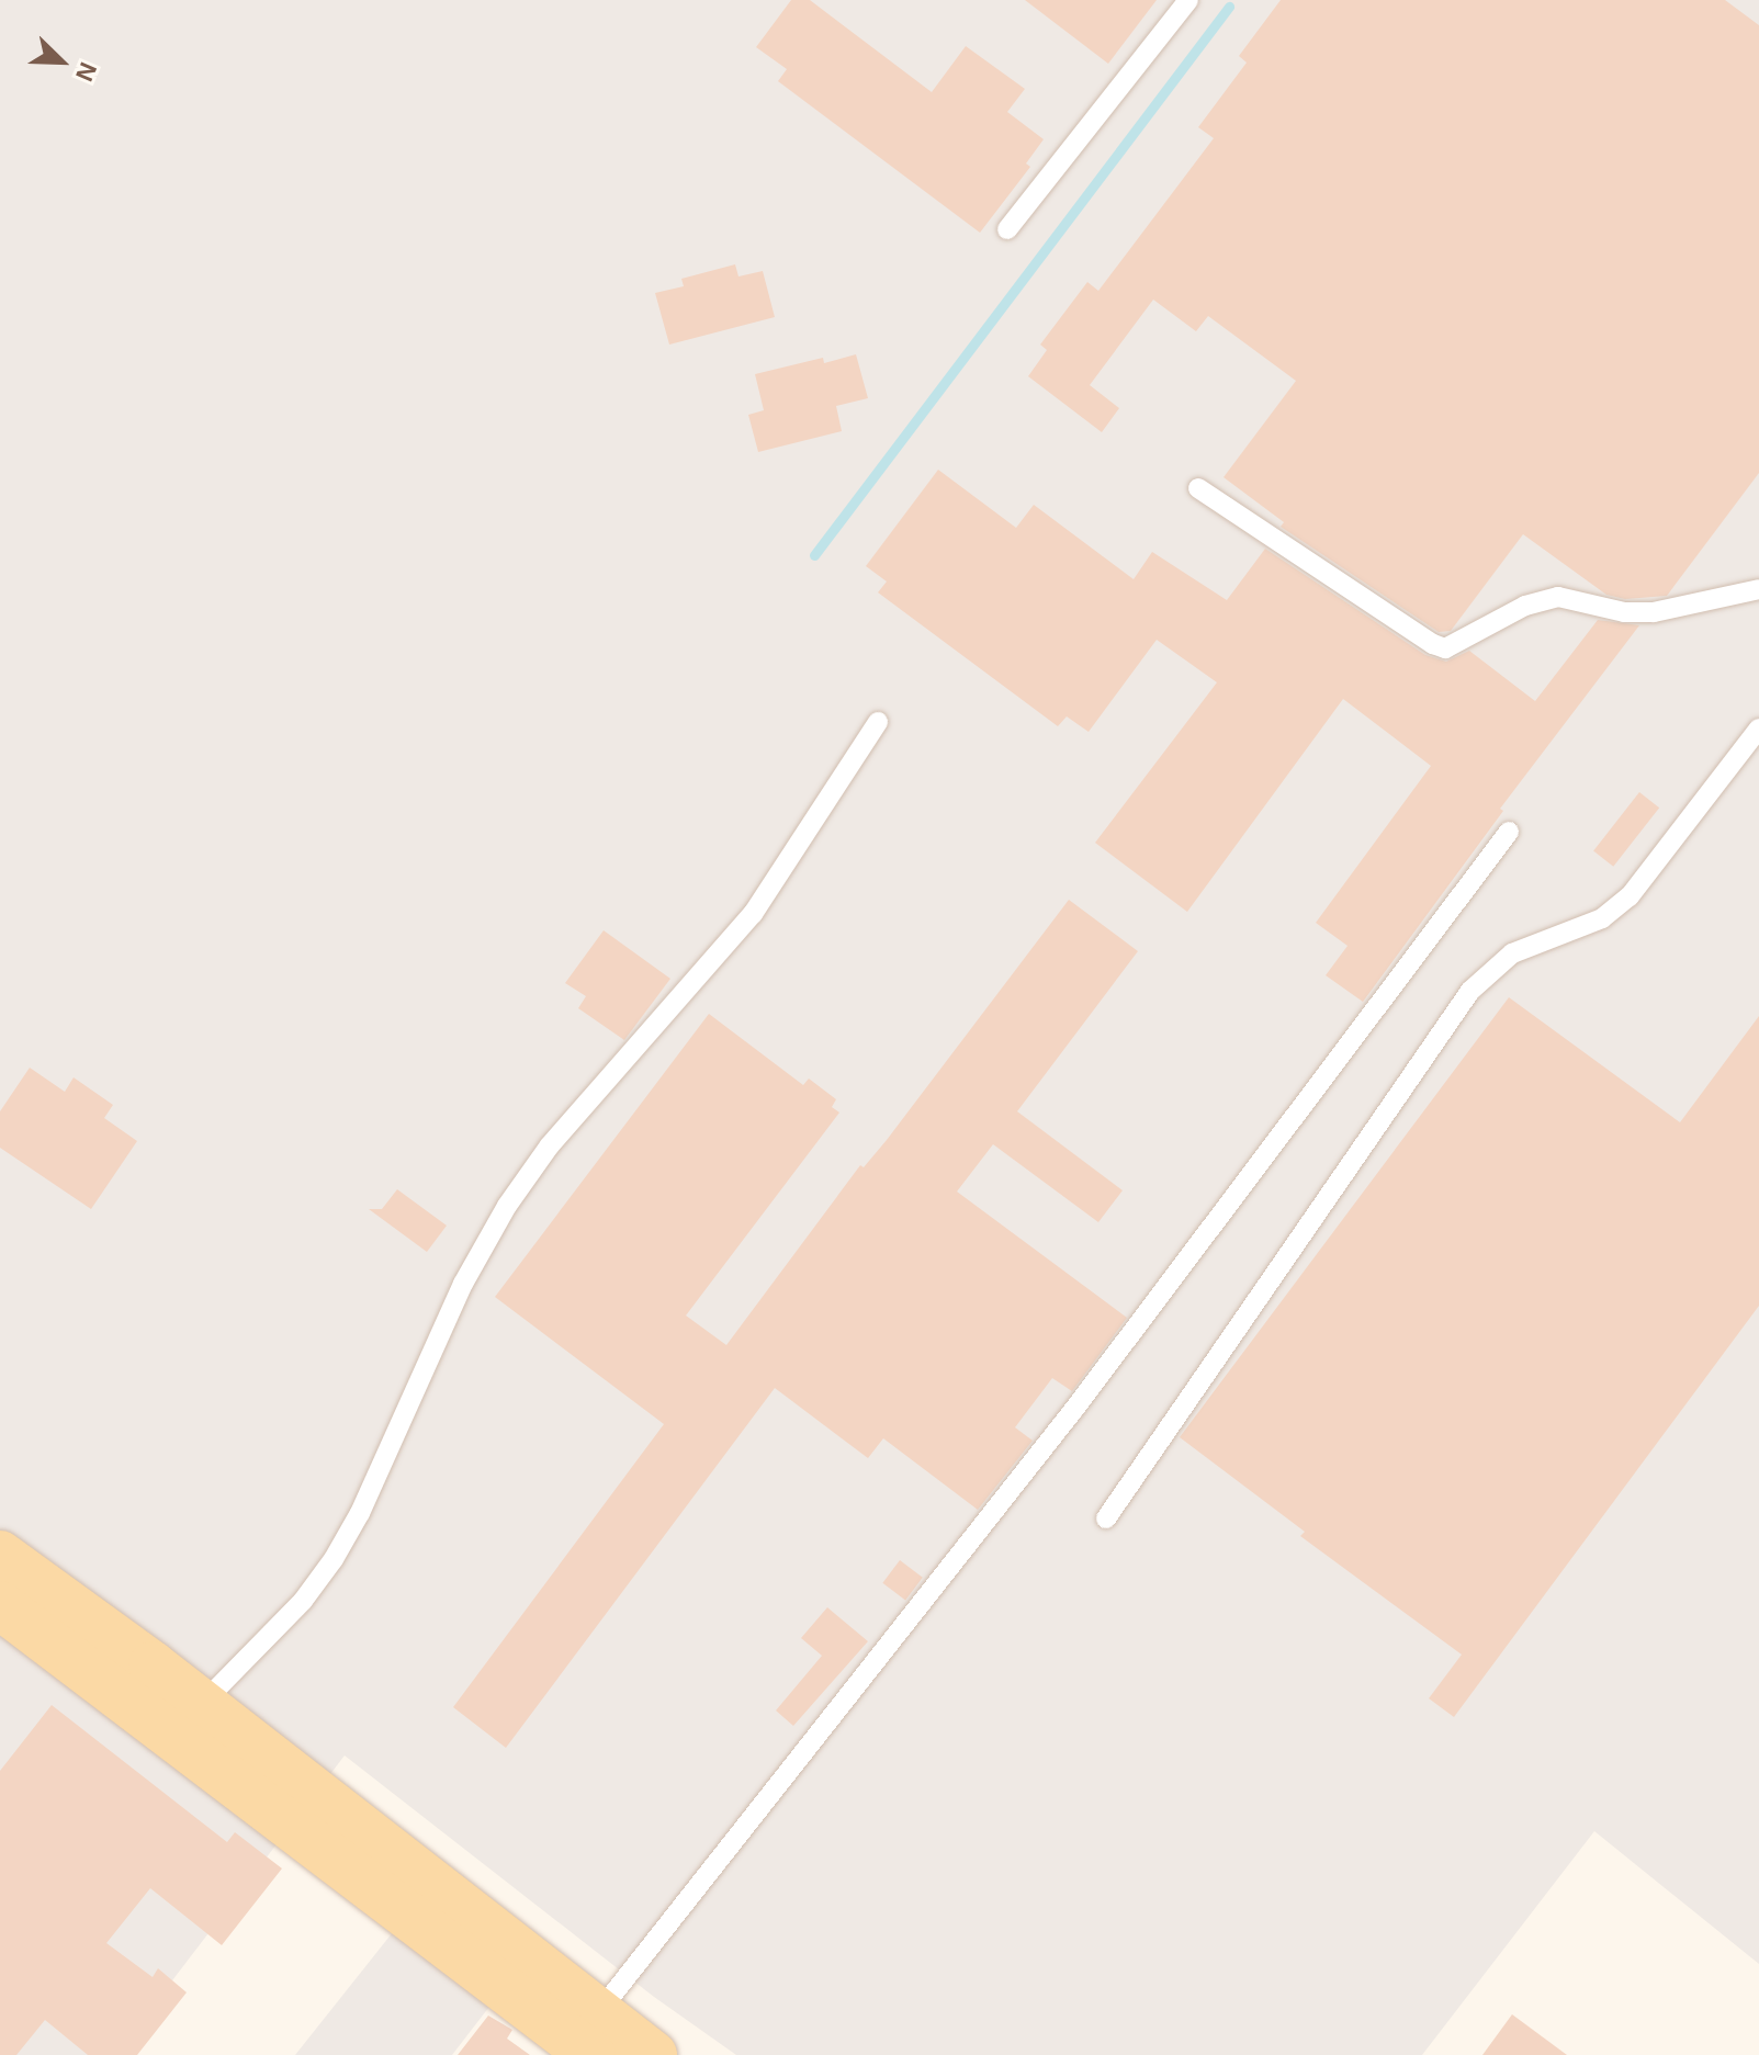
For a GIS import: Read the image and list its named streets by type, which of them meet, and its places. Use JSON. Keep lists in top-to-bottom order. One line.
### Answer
{"north":"bottom right"}
